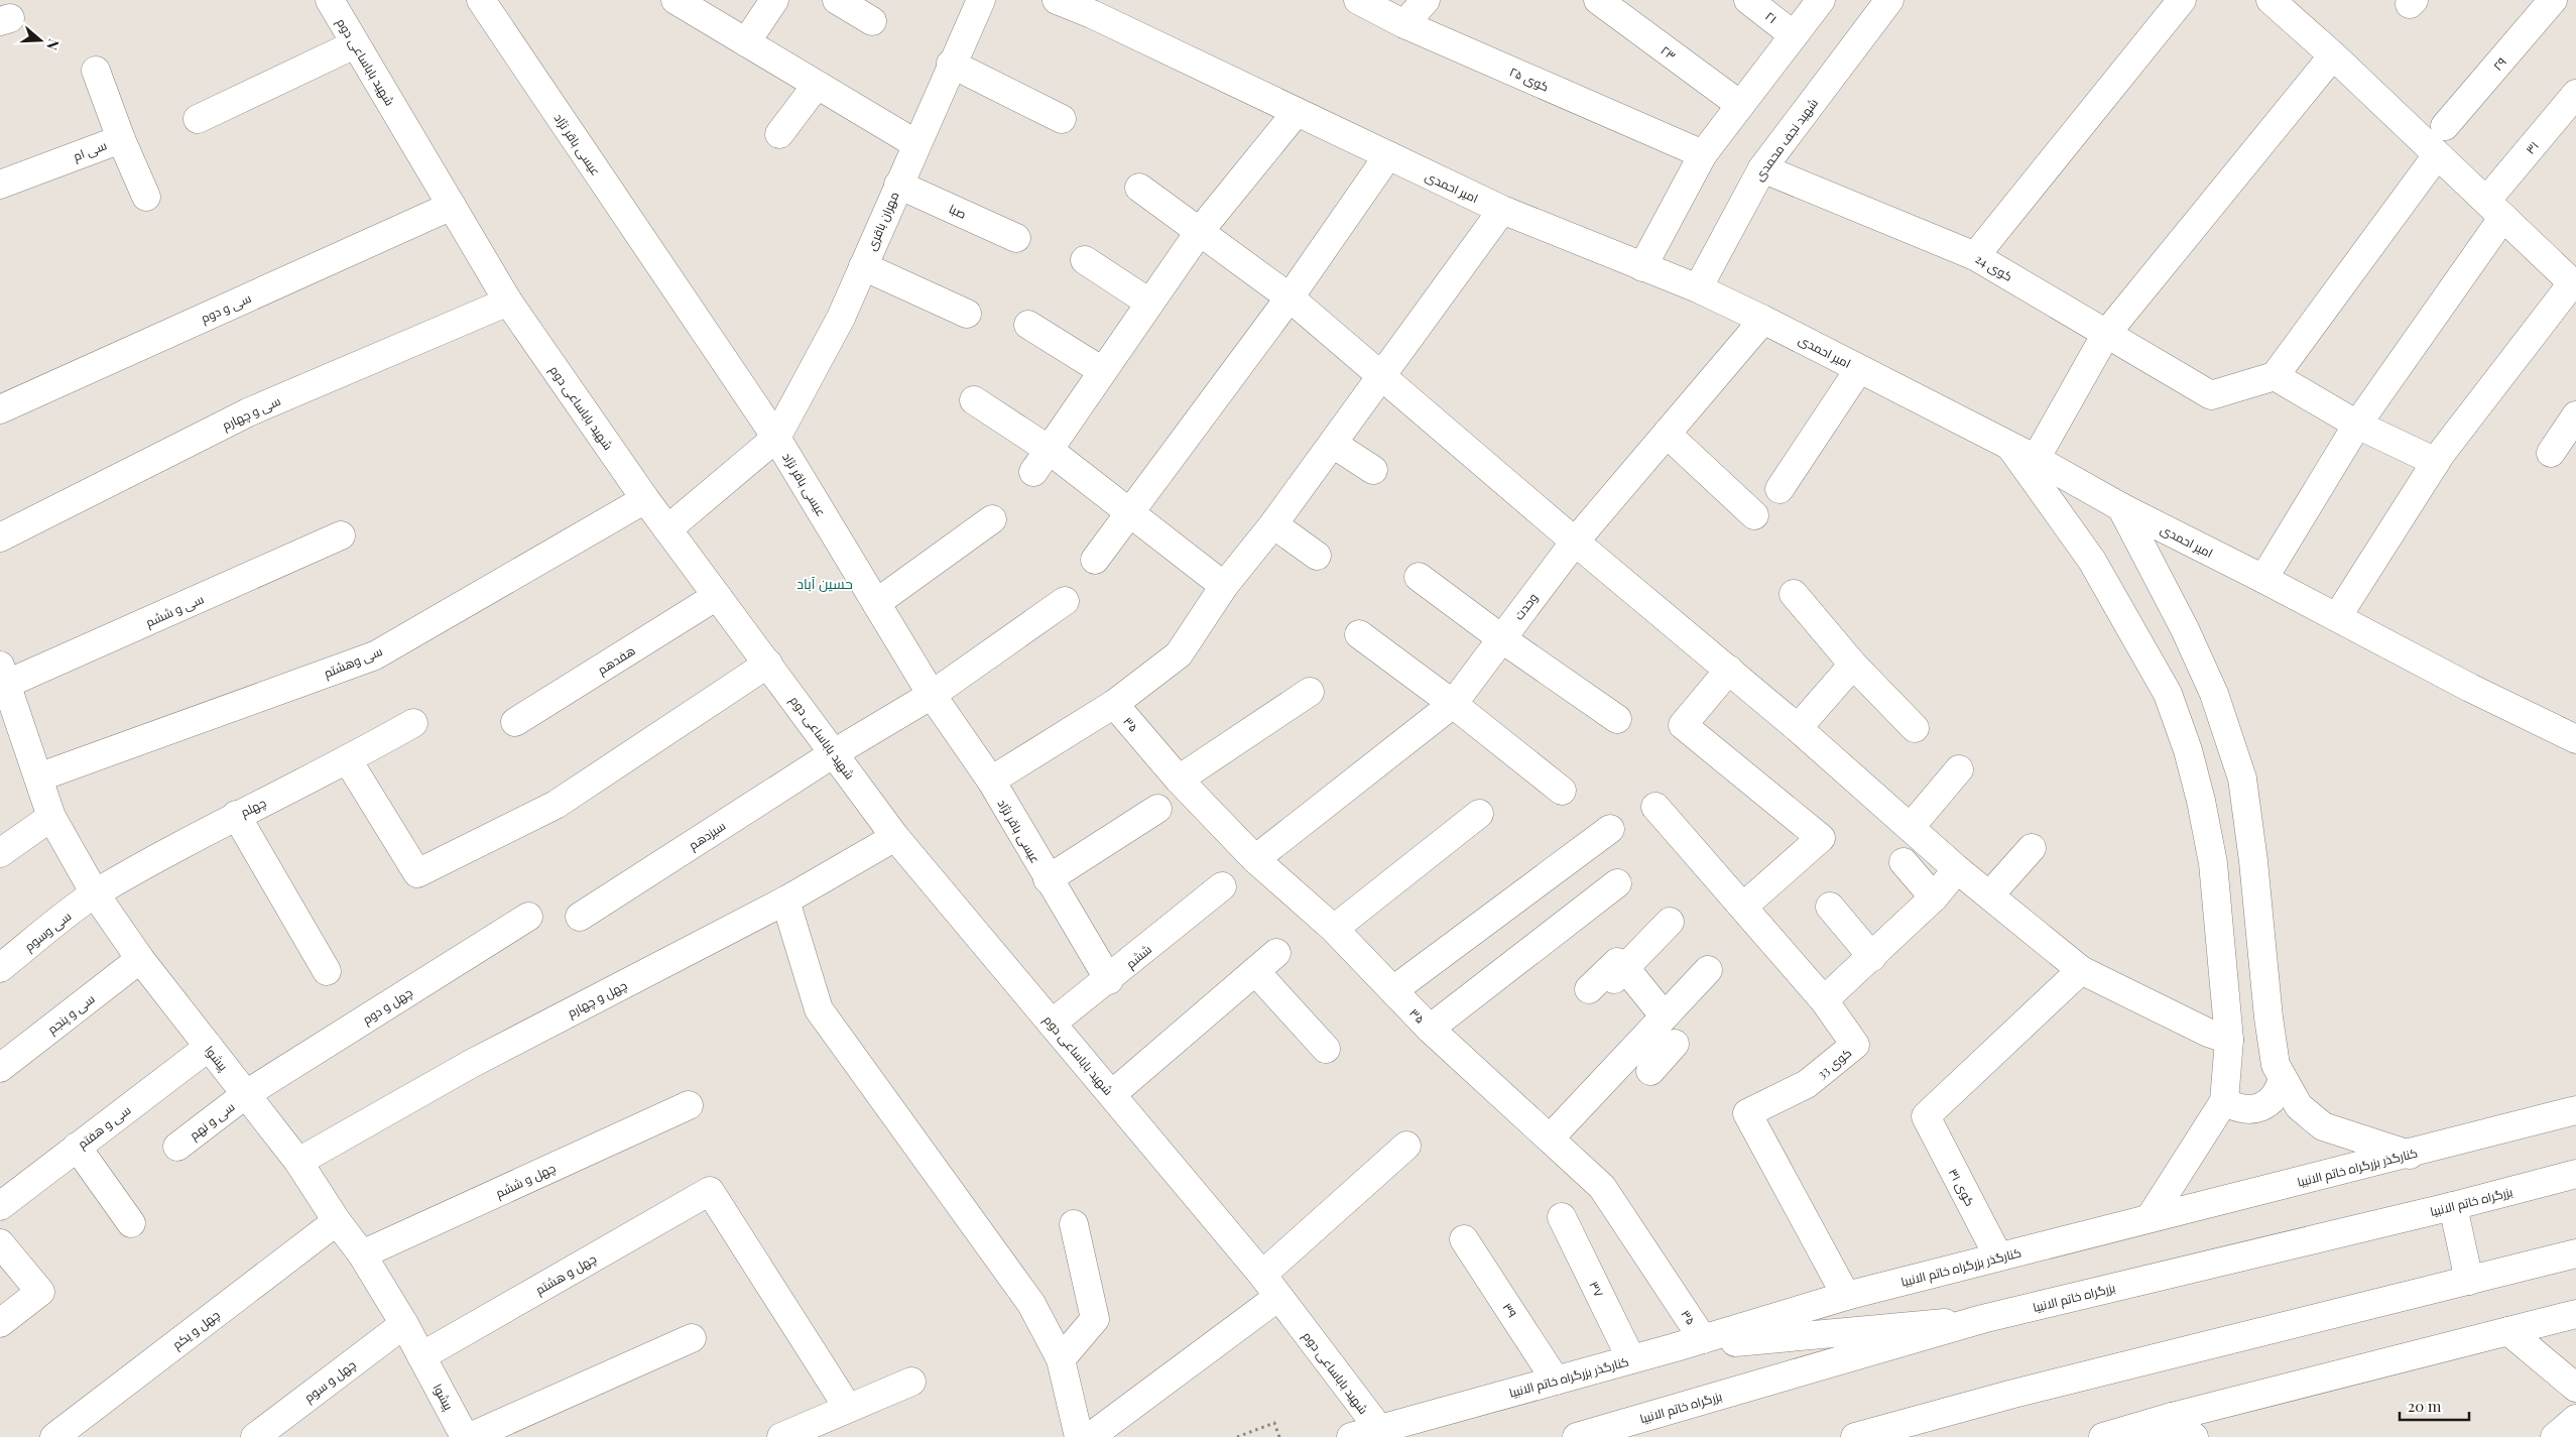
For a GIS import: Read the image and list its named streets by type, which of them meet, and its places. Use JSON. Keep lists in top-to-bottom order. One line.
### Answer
{"streets":{"main road":["۲۱","۲۳","شهید باباساعی دوم","۲۹","کوی ۲۵","شهید نجف محمدی","عیسی باقر نژاد","۳۱","سی ام","امیر احمدی","صبا","مهران باقری","کوی 24","سی و دوم","سی و چهارم","وحدت","سی و ششم","هفدهم","سی وهشتم","۳۵","چهلم","سیزدهم","سی وسوم","ششم","چهل و چهارم","چهل و دوم","سی و پنجم","پیشوا","کوی 33","سی و نهم","سی و هفتم","کنارگذر بزرگراه خاتم الانبیا","چهل و ششم","کوی ۳۱","بزرگراه خاتم الانبیا","چهل و هشتم","۳۷","۳۹","چهل و یکم","چهل و سوم"]},"crossings":[["شهید باباساعی دوم","سی و دوم"],["شهید باباساعی دوم","سی و چهارم"],["شهید باباساعی دوم","هفدهم"],["شهید باباساعی دوم","سی وهشتم"],["شهید باباساعی دوم","سیزدهم"],["شهید باباساعی دوم","ششم"],["شهید باباساعی دوم","چهل و چهارم"],["شهید باباساعی دوم","کنارگذر بزرگراه خاتم الانبیا"],["شهید نجف محمدی","امیر احمدی"],["شهید نجف محمدی","کوی 24"],["عیسی باقر نژاد","مهران باقری"],["عیسی باقر نژاد","سیزدهم"],["عیسی باقر نژاد","ششم"],["۳۱","امیر احمدی"],["امیر احمدی","وحدت"],["صبا","مهران باقری"],["وحدت","۳۵"],["سی و ششم","پیشوا"],["سی وهشتم","پیشوا"],["۳۵","کنارگذر بزرگراه خاتم الانبیا"],["چهلم","سی وسوم"],["چهلم","پیشوا"],["سی وسوم","پیشوا"],["چهل و چهارم","پیشوا"],["چهل و دوم","پیشوا"],["چهل و دوم","سی و نهم"],["سی و پنجم","پیشوا"],["پیشوا","سی و نهم"],["پیشوا","سی و هفتم"],["پیشوا","چهل و ششم"],["پیشوا","چهل و هشتم"],["پیشوا","چهل و یکم"],["پیشوا","چهل و سوم"],["کوی 33","کنارگذر بزرگراه خاتم الانبیا"],["کنارگذر بزرگراه خاتم الانبیا","کوی ۳۱"],["کنارگذر بزرگراه خاتم الانبیا","۳۷"],["کنارگذر بزرگراه خاتم الانبیا","۳۹"]],"districts":["حسین آباد"],"scale_bar":"20 m","north":"right"}
